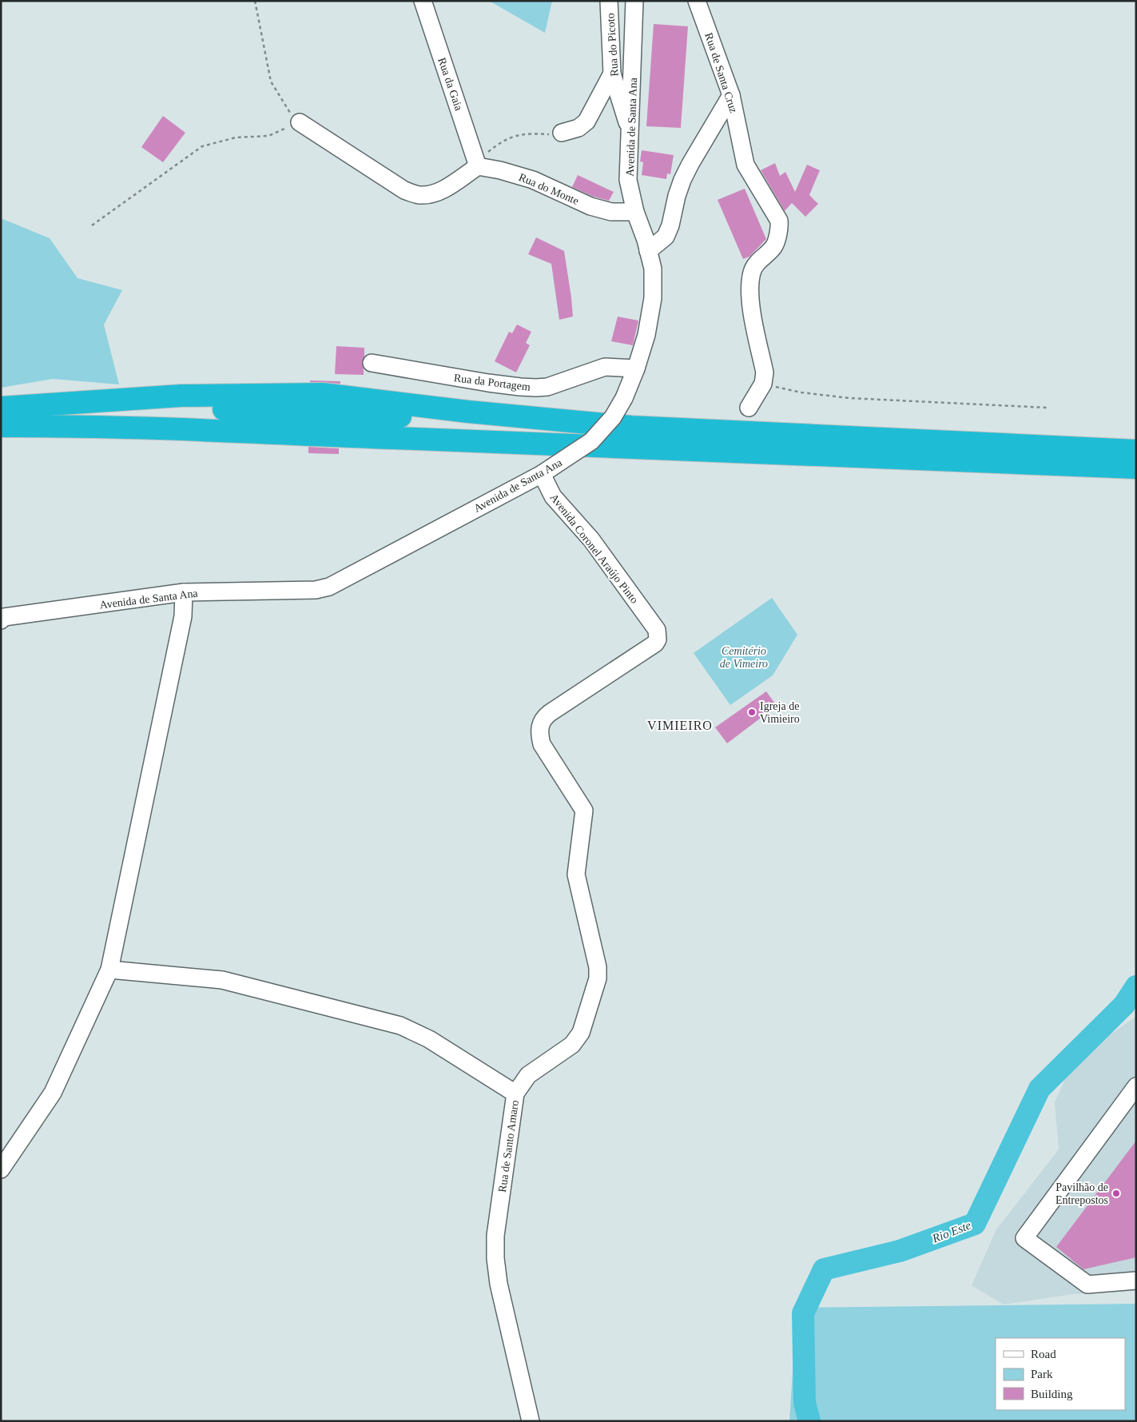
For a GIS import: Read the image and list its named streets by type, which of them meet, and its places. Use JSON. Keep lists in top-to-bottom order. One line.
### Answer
{"streets":{"street":["Rua do Picoto","Rua de Santa Cruz","Rua da Gaia","Avenida de Santa Ana","Rua do Monte","Rua da Portagem","Avenida Coronel Araújo Pinto","Rua de Santo Amaro"]},"crossings":[["Rua do Picoto","Avenida de Santa Ana"],["Rua da Gaia","Rua do Monte"],["Avenida de Santa Ana","Rua do Monte"],["Avenida de Santa Ana","Rua da Portagem"],["Avenida de Santa Ana","Avenida Coronel Araújo Pinto"],["Avenida Coronel Araújo Pinto","Rua de Santo Amaro"]],"districts":["VIMIEIRO"],"water":["Rio Este"],"parks":["Cemitério de Vimeiro"],"places":["Igreja de Vimieiro","Pavilhão de Entrepostos"],"legend":["Road","Park","Building"]}
